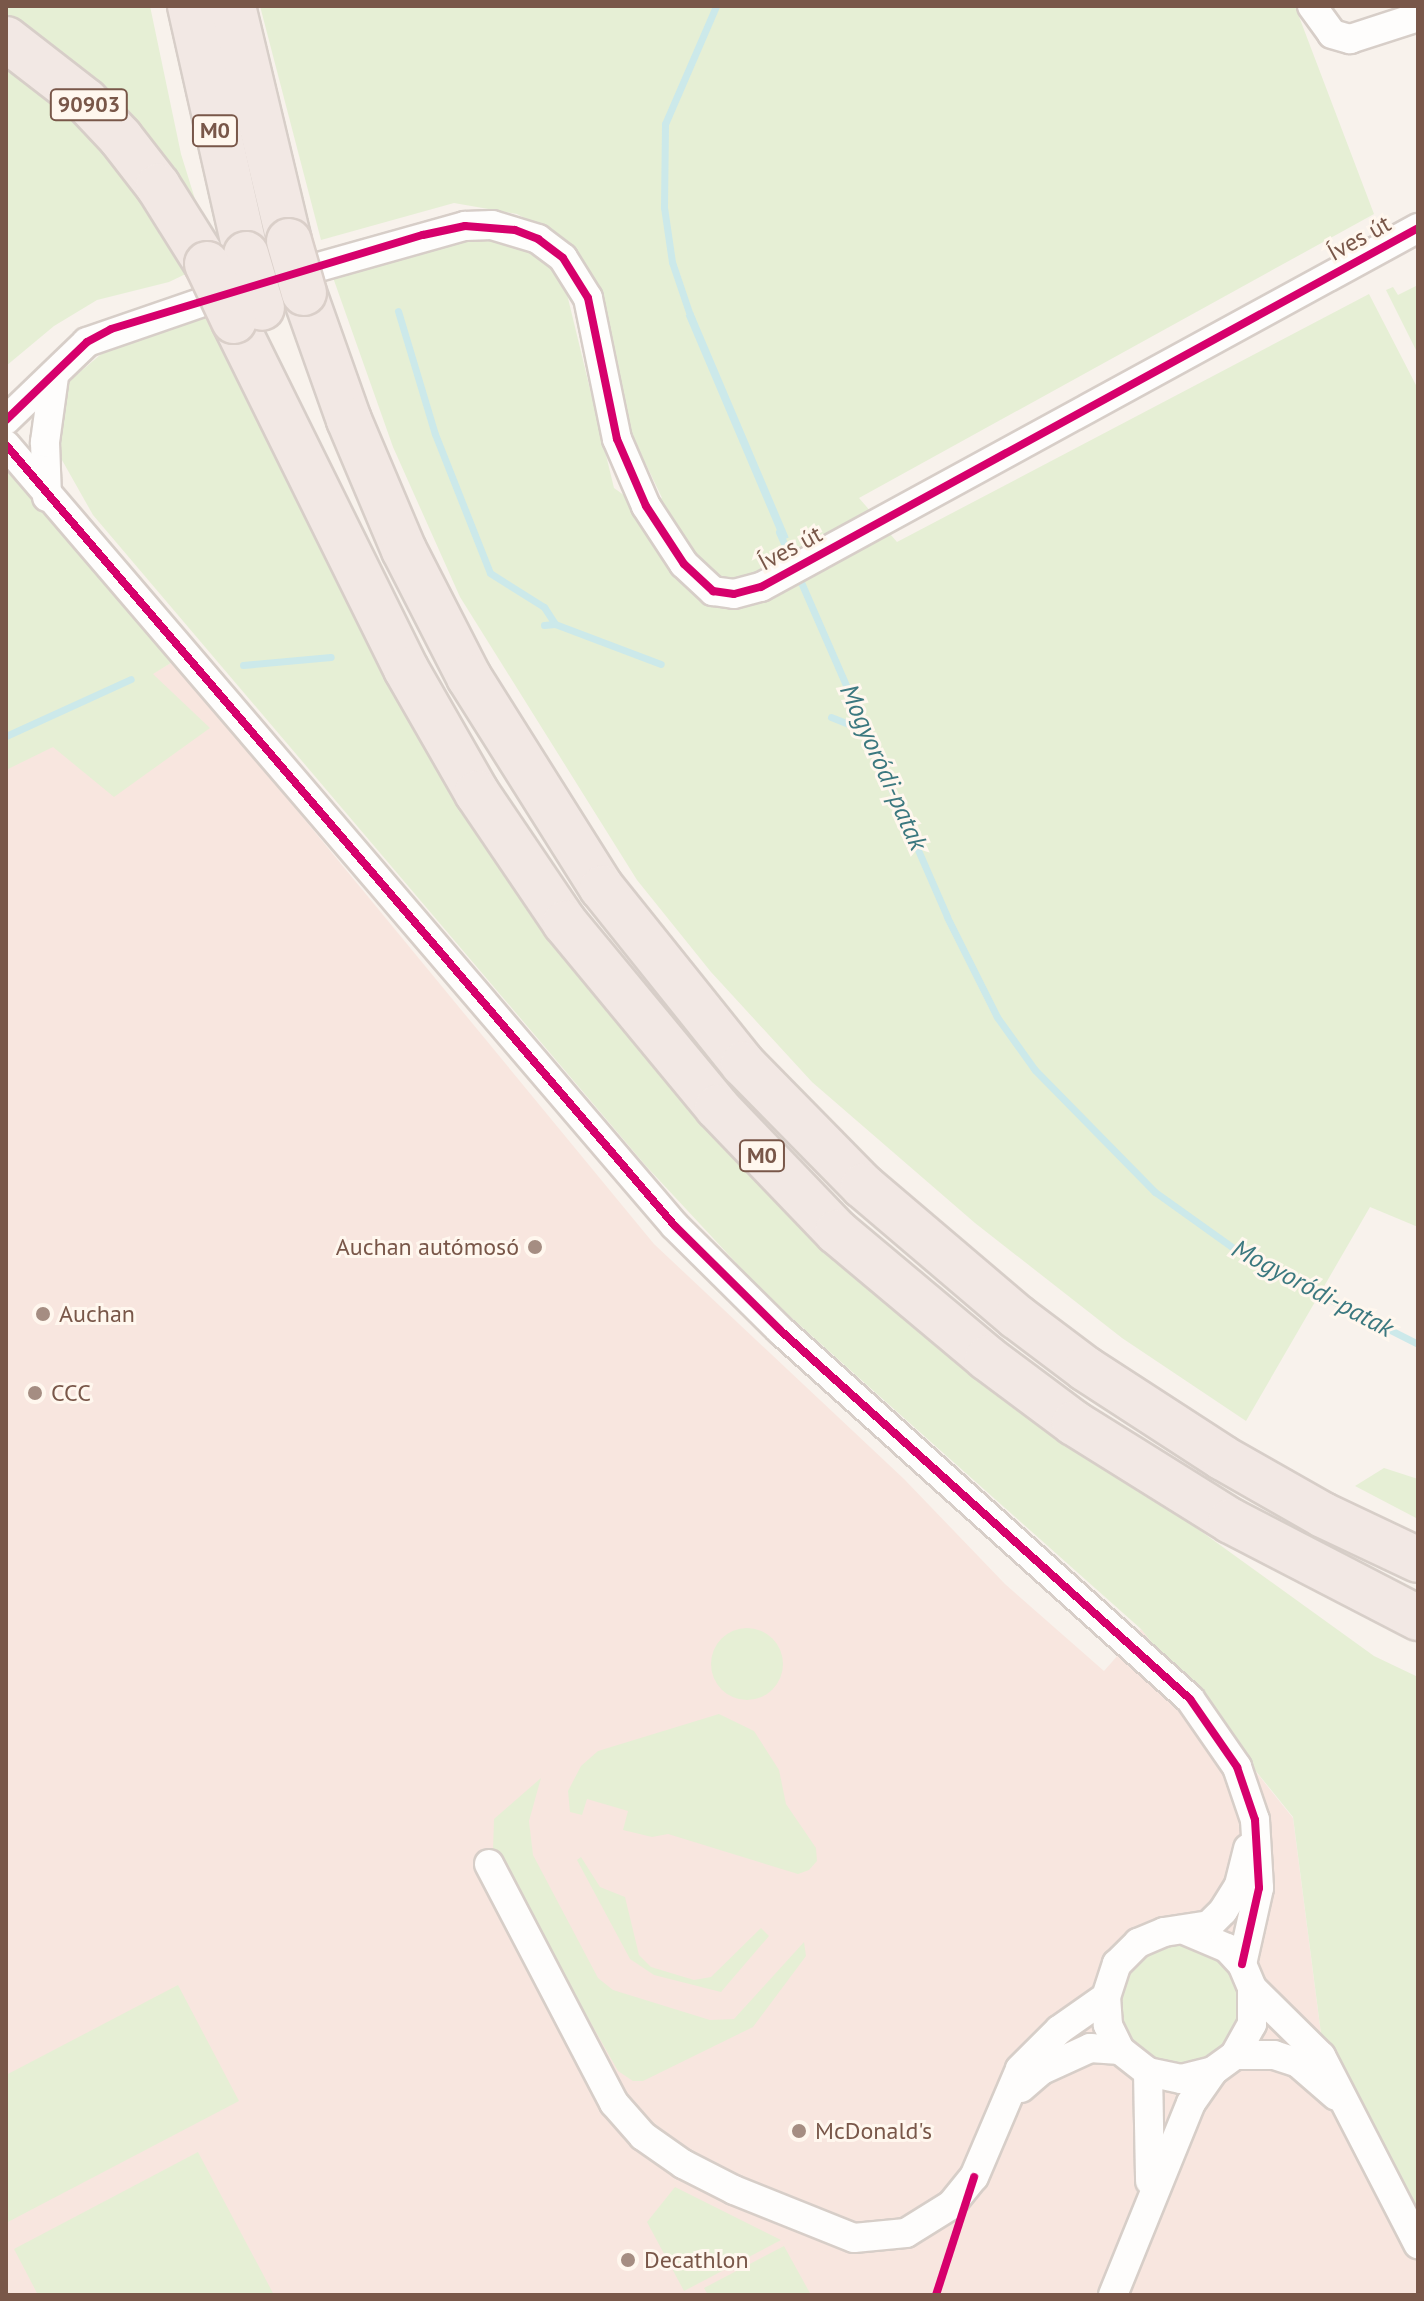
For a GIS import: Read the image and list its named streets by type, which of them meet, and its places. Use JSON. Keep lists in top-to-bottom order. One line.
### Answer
{"streets":{"highway":["90903","M0"],"street":["Íves út"]},"crossings":[["90903","M0"]],"water":["Mogyoródi-patak"],"places":["Auchan autómosó","Auchan","CCC","McDonald's","Decathlon"]}
